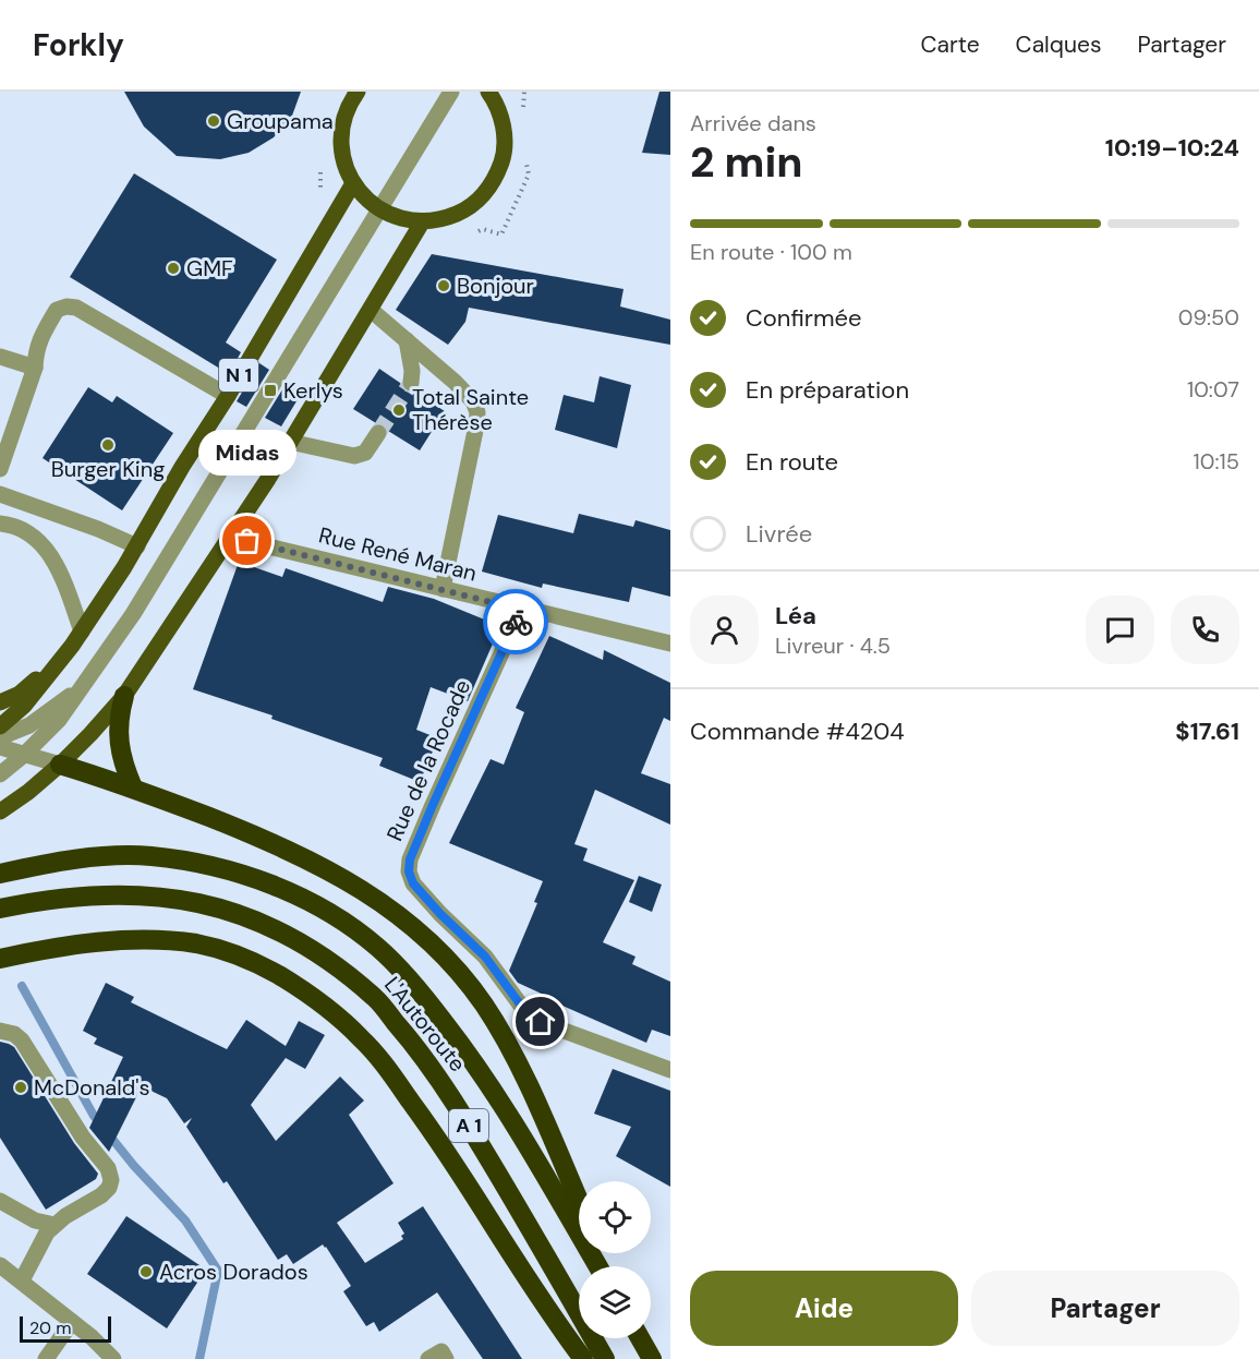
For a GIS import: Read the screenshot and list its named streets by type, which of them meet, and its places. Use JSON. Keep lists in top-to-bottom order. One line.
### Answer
{"streets":{"highway":["L'Autoroute","A 1"],"main road":["N 1"],"street":["Rue René Maran","Rue de la Rocade"]},"crossings":[["Rue René Maran","Rue de la Rocade"]],"places":{"other":["Groupama","GMF","Bonjour","Total Sainte Thérèse","Burger King","Midas","McDonald's","Acros Dorados"],"transit":["Kerlys"]},"scale_bar":"20 m","page":{"header":"Forkly","nav":["Carte","Calques","Partager"],"heading":["2 min","Arrivée dans","10:19–10:24"],"panel":["Léa","Livreur · 4.5","Commande #4204","$17.61"],"bar":"En route · 100 m","list":[["Confirmée","09:50"],["En préparation","10:07"],["En route","10:15"],"Livrée"],"bubble":"Midas","buttons":["Aide","Partager"],"scale":"20 m"}}
